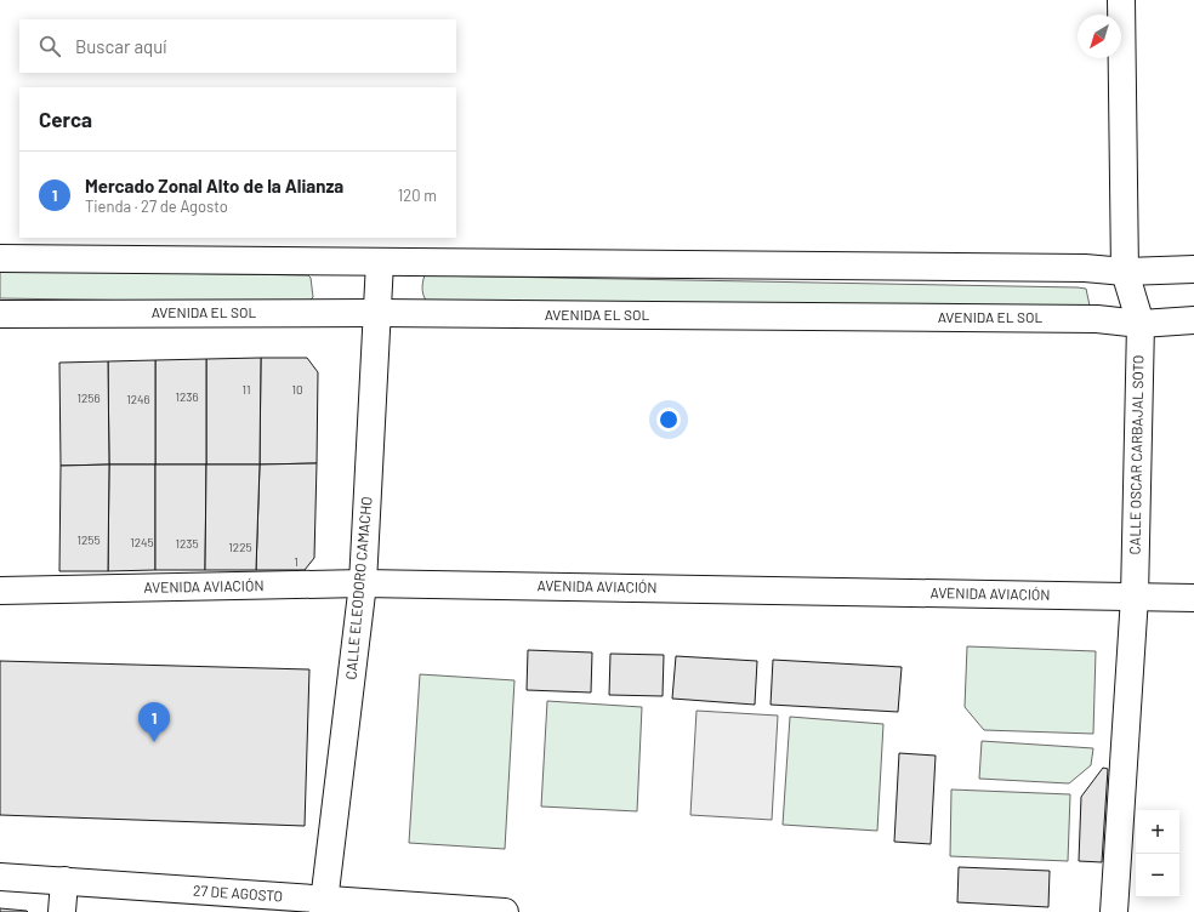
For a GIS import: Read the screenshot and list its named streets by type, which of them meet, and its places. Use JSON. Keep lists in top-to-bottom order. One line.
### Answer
{"streets":{"street":["AVENIDA EL SOL","CALLE OSCAR CARBAJAL SOTO","AVENIDA AVIACIÓN","CALLE ELEODORO CAMACHO","27 DE AGOSTO"]},"crossings":[["AVENIDA EL SOL","CALLE OSCAR CARBAJAL SOTO"],["AVENIDA EL SOL","CALLE ELEODORO CAMACHO"],["CALLE OSCAR CARBAJAL SOTO","AVENIDA AVIACIÓN"],["AVENIDA AVIACIÓN","CALLE ELEODORO CAMACHO"],["CALLE ELEODORO CAMACHO","27 DE AGOSTO"]],"house_numbers":["11","10","1236","1256","1246","1255","1245","1235","1225","1"],"north":"bottom left","page":{"search":"Buscar aquí","heading":"Cerca","list":[{"mark":"1","name":"Mercado Zonal Alto de la Alianza","note":"Tienda · 27 de Agosto","value":"120 m"}],"pins":"1","map_buttons":["+","−"]}}
